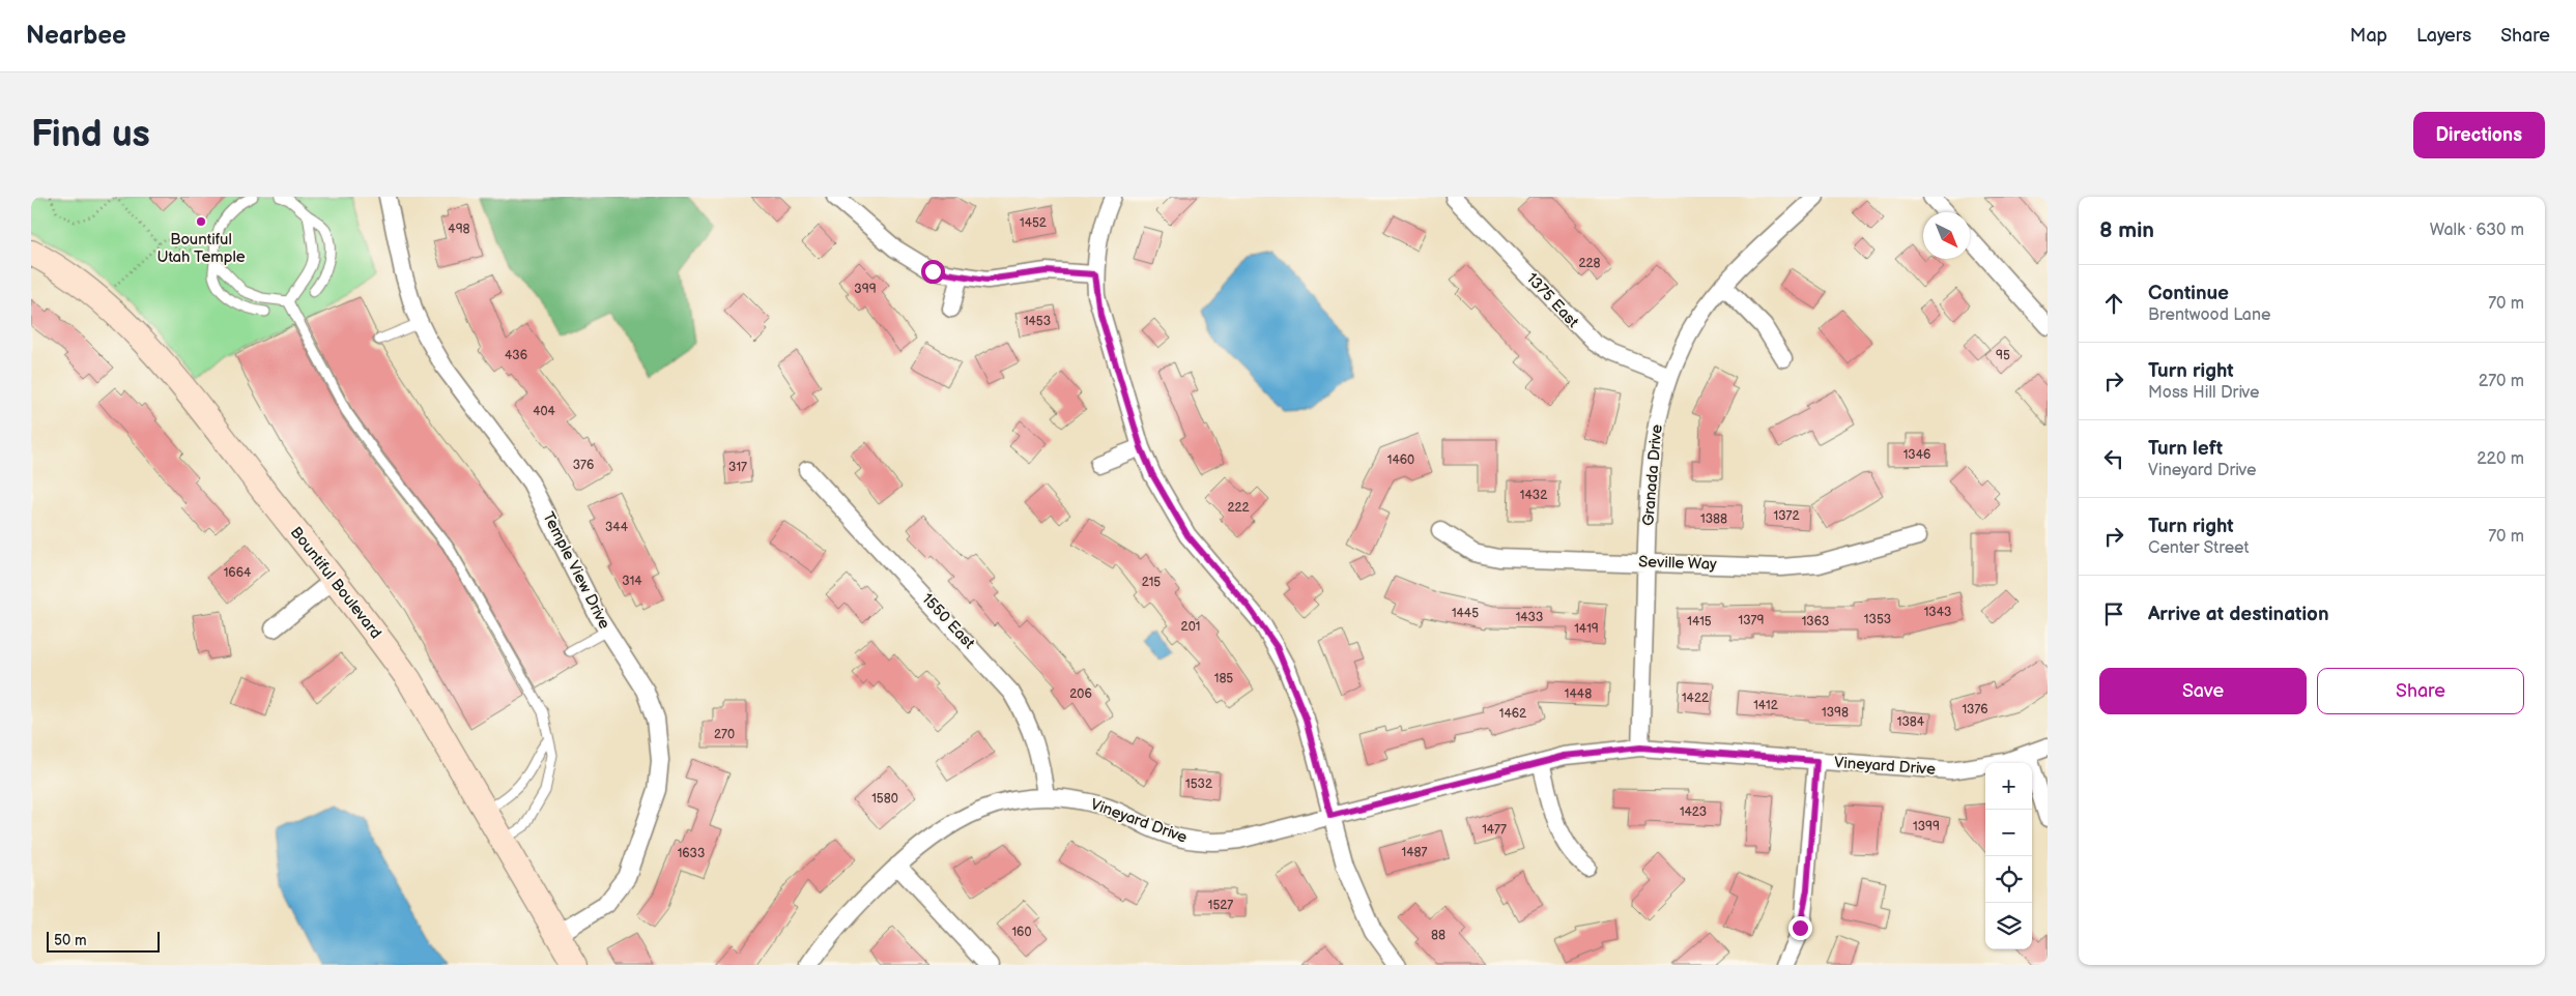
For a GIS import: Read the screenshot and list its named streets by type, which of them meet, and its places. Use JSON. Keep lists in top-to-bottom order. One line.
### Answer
{"streets":{"main road":["Bountiful Boulevard"],"street":["1375 East","Granada Drive","Seville Way","Temple View Drive","1550 East","Vineyard Drive"]},"crossings":[["1375 East","Granada Drive"],["Granada Drive","Seville Way"],["Granada Drive","Vineyard Drive"],["Temple View Drive","Bountiful Boulevard"],["1550 East","Vineyard Drive"]],"places":["Bountiful Utah Temple"],"house_numbers":["1452","498","228","399","1453","436","95","404","1346","1460","376","317","1432","222","1372","1388","344","1664","314","215","1343","1445","1433","1353","1379","1415","1363","201","1419","185","206","1448","1422","1412","1376","1398","1462","1384","270","1532","1580","1423","1399","1477","1487","1633","1527","160","88"],"scale_bar":"50 m","north":"bottom right","page":{"header":"Nearbee","nav":["Map","Layers","Share"],"buttons":["Directions",["Save","Share"]],"title":"Find us","heading":["8 min","Walk · 630 m"],"list":[["Continue","Brentwood Lane","70 m"],["Turn right","Moss Hill Drive","270 m"],["Turn left","Vineyard Drive","220 m"],["Turn right","Center Street","70 m"],"Arrive at destination"],"map_buttons":["+","−"],"scale":"50 m"}}
